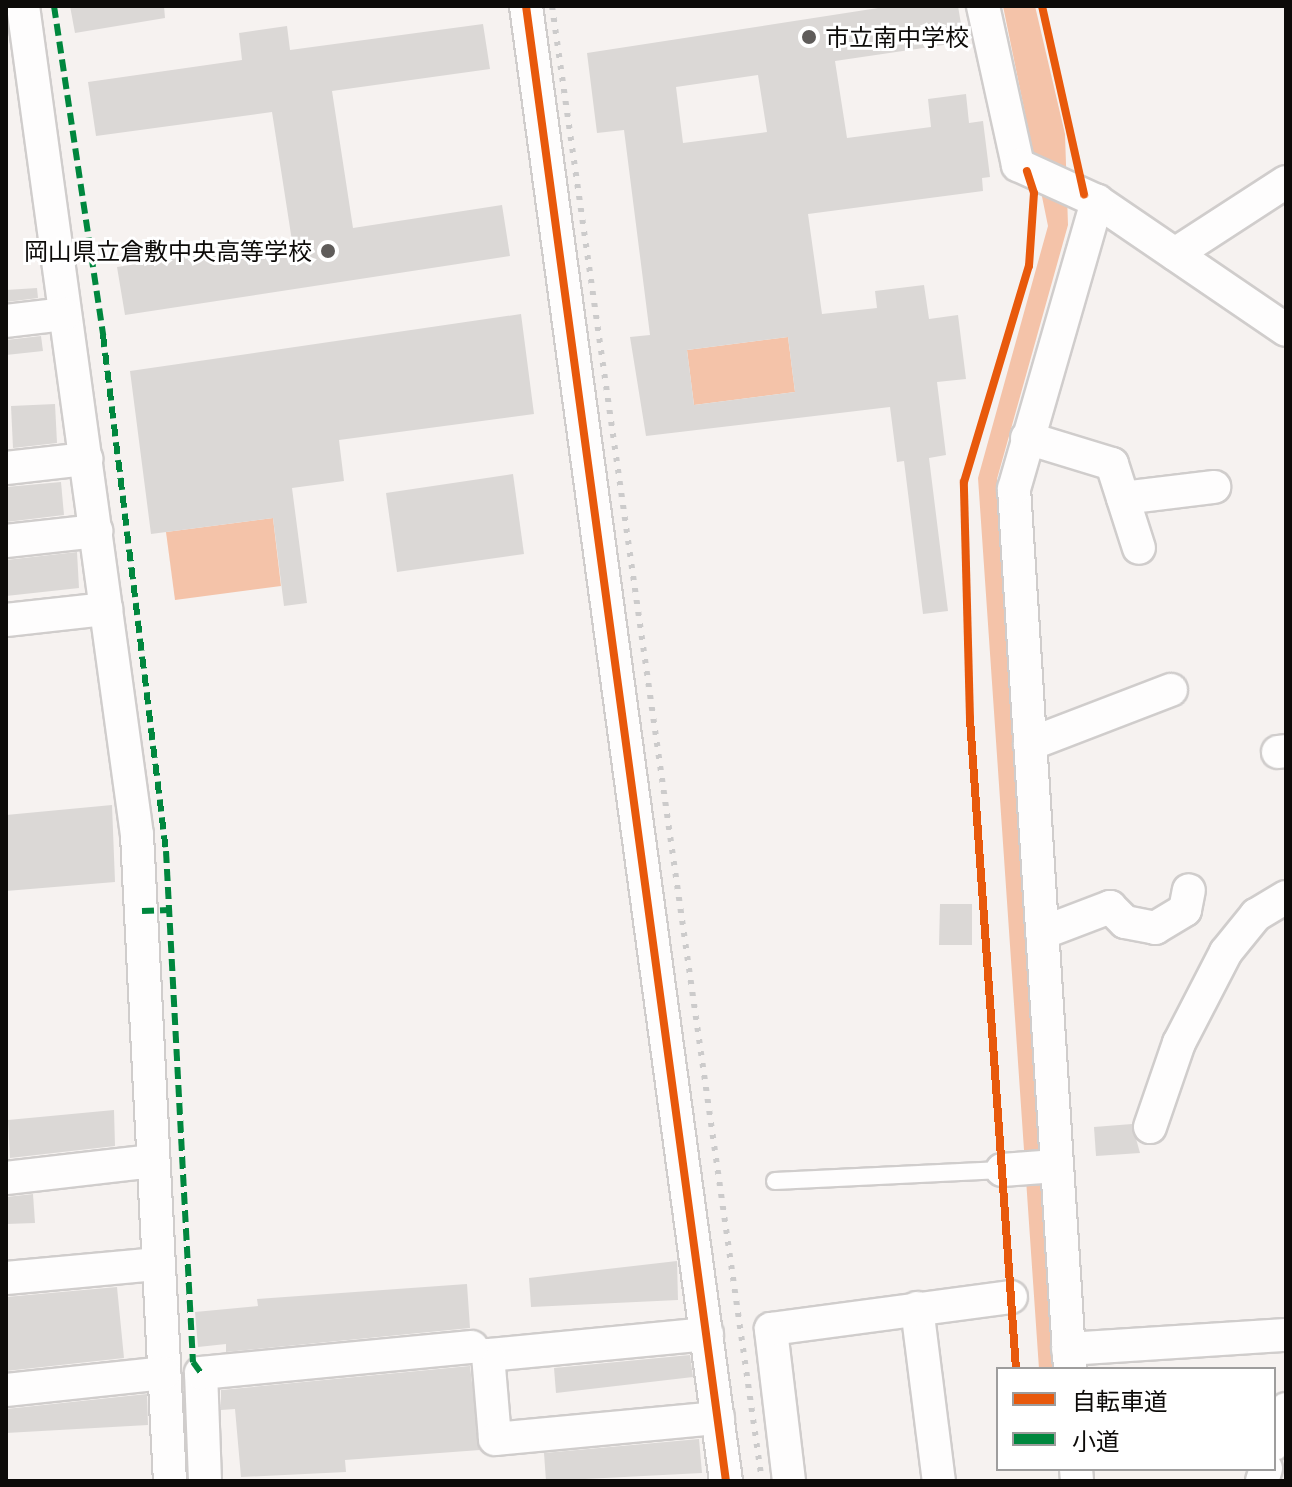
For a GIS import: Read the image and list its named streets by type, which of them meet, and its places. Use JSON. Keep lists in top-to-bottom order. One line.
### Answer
{"places":["市立南中学校","岡山県立倉敷中央高等学校"],"legend":["自転車道","小道"]}
